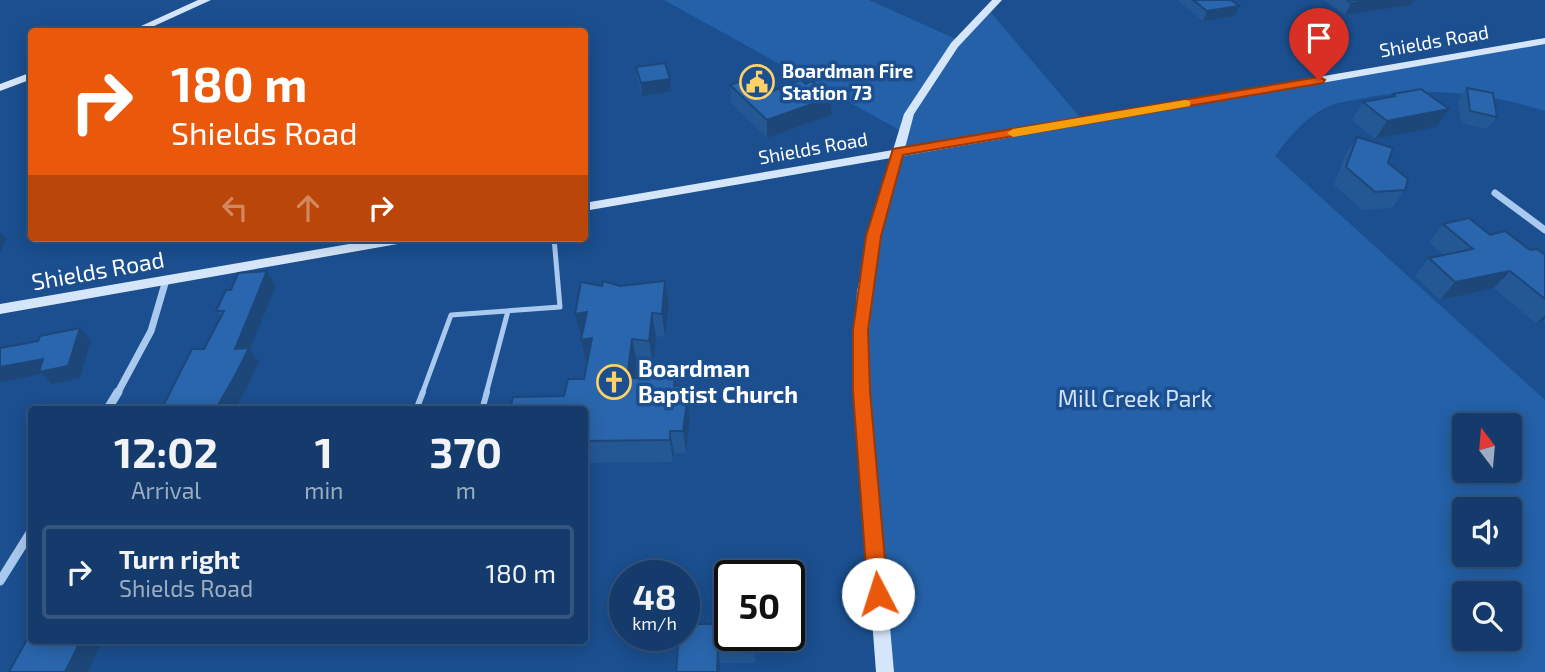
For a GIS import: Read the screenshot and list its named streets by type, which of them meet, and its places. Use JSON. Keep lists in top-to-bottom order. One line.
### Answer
{"streets":{"main road":["Shields Road"]},"parks":["Mill Creek Park"],"places":{"public building":["Boardman Fire Station 73"],"church":["Boardman Baptist Church"]},"north":"top","page":{"turn":["180 m","Shields Road"],"eta":["12:02","Arrival","1","min","370","m"],"list":[{"name":"Turn right","note":"Shields Road","value":"180 m"}],"speed":"48 km/h","limit":"50"}}
